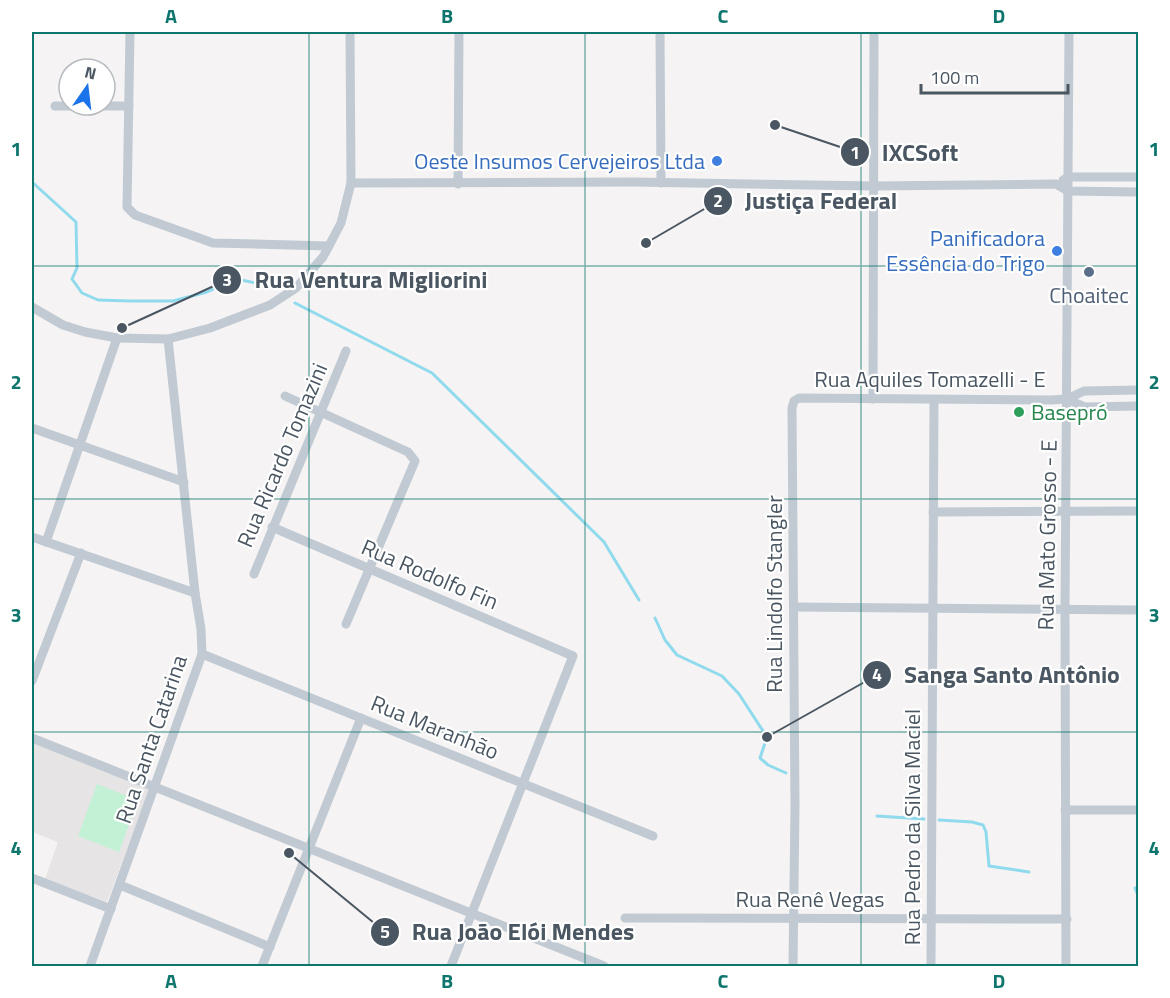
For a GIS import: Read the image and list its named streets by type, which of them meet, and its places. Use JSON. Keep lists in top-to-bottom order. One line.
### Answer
{"streets":{"street":["Rua Aquiles Tomazelli - E","Rua Ricardo Tomazini","Rua Mato Grosso - E","Rua Rodolfo Fin","Rua Lindolfo Stangler","Rua Maranhão","Rua Santa Catarina","Rua Pedro da Silva Maciel","Rua Renê Vegas"]},"crossings":[["Rua Aquiles Tomazelli - E","Rua Mato Grosso - E"],["Rua Aquiles Tomazelli - E","Rua Lindolfo Stangler"],["Rua Aquiles Tomazelli - E","Rua Pedro da Silva Maciel"],["Rua Ricardo Tomazini","Rua Rodolfo Fin"],["Rua Mato Grosso - E","Rua Renê Vegas"],["Rua Rodolfo Fin","Rua Maranhão"],["Rua Lindolfo Stangler","Rua Renê Vegas"],["Rua Maranhão","Rua Santa Catarina"],["Rua Pedro da Silva Maciel","Rua Renê Vegas"]],"places":["IXCSoft","Oeste Insumos Cervejeiros Ltda","Justiça Federal","Panificadora Essência do Trigo","Choaitec","Rua Ventura Migliorini","Basepró","Sanga Santo Antônio","Rua João Elói Mendes"],"scale_bar":"100 m","north":"top","grid":{"columns":["A","B","C","D"],"rows":["1","2","3","4"]}}
